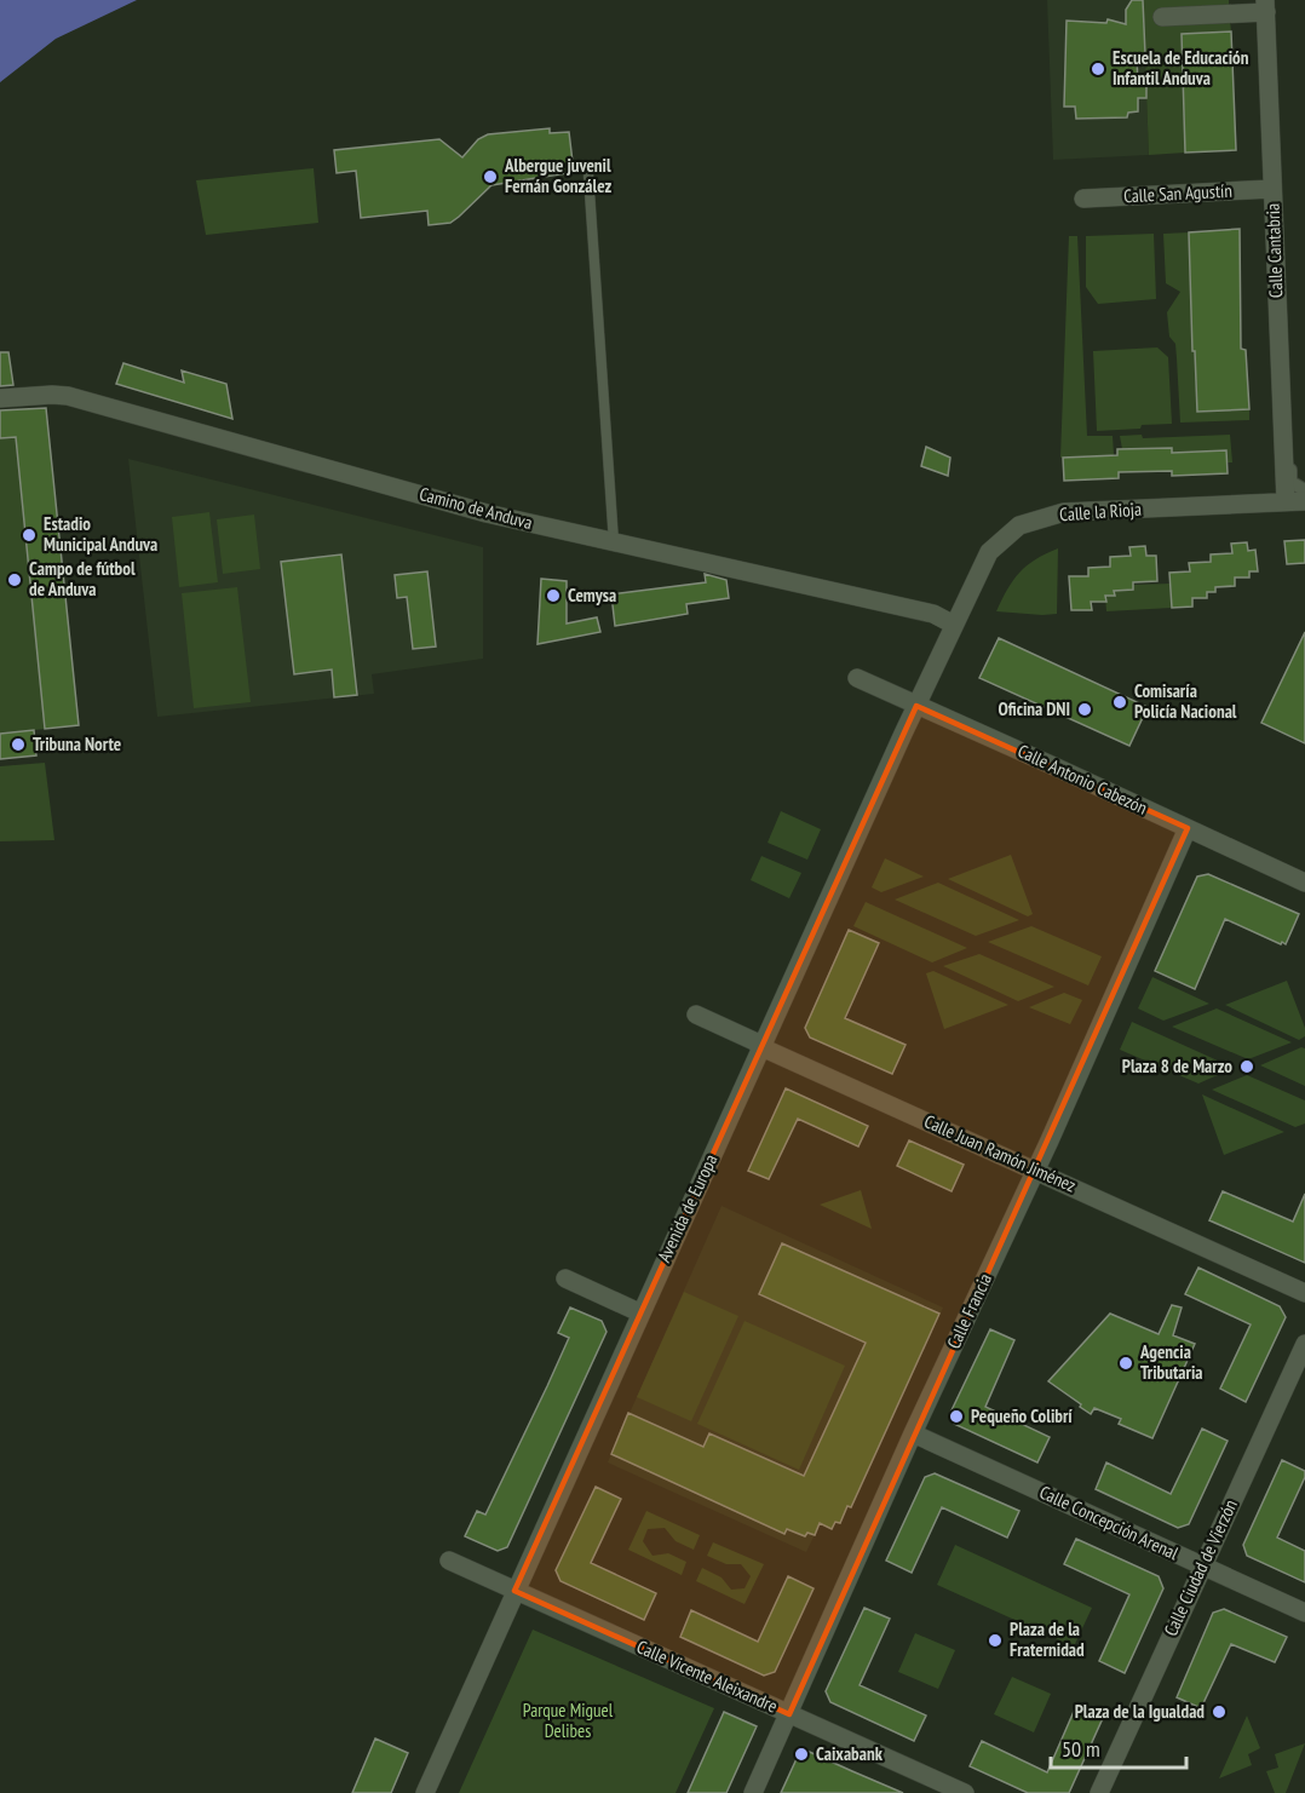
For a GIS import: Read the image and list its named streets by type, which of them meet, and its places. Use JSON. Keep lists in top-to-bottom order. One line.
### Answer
{"streets":{"street":["Calle San Agustín","Calle Cantabria","Camino de Anduva","Calle la Rioja","Calle Antonio Cabezón","Calle Juan Ramón Jiménez","Avenida de Europa","Calle Francia","Calle Concepción Arenal","Calle Ciudad de Vierzón","Calle Vicente Aleixandre"]},"crossings":[["Calle San Agustín","Calle Cantabria"],["Calle Cantabria","Calle la Rioja"],["Camino de Anduva","Calle la Rioja"],["Camino de Anduva","Avenida de Europa"],["Calle la Rioja","Avenida de Europa"],["Calle Antonio Cabezón","Avenida de Europa"],["Calle Antonio Cabezón","Calle Francia"],["Calle Juan Ramón Jiménez","Avenida de Europa"],["Calle Juan Ramón Jiménez","Calle Francia"],["Avenida de Europa","Calle Vicente Aleixandre"],["Calle Francia","Calle Concepción Arenal"],["Calle Francia","Calle Vicente Aleixandre"],["Calle Concepción Arenal","Calle Ciudad de Vierzón"]],"parks":["Parque Miguel Delibes"],"places":["Escuela de Educación Infantil Anduva","Albergue juvenil Fernán González","Estadio Municipal Anduva","Campo de fútbol de Anduva","Cemysa","Comisaría Policía Nacional","Oficina DNI","Tribuna Norte","Plaza 8 de Marzo","Agencia Tributaria","Pequeño Colibrí","Plaza de la Fraternidad","Plaza de la Igualdad","Caixabank"],"scale_bar":"50 m"}
